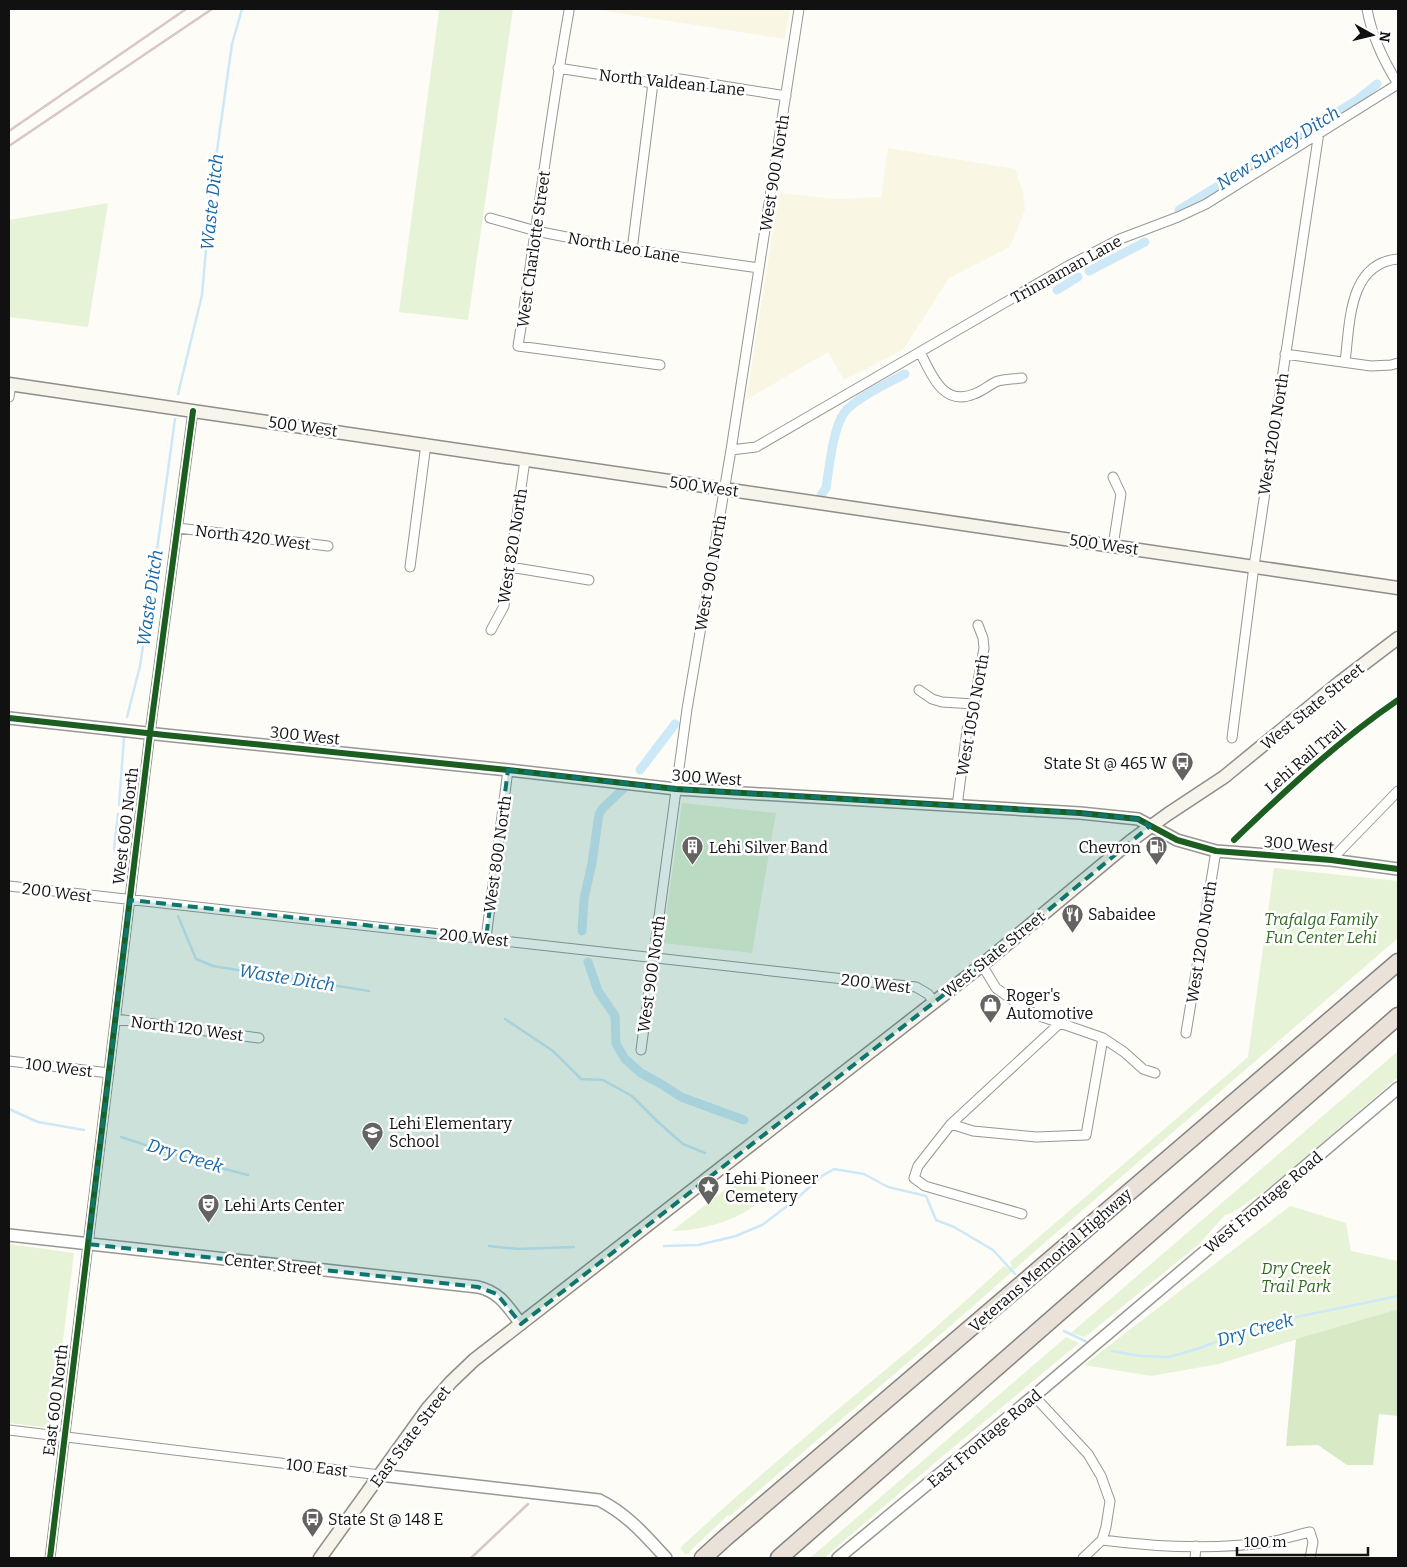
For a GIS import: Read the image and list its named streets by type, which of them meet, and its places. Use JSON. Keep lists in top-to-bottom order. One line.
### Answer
{"streets":{"highway":["Veterans Memorial Highway"],"main road":["500 West","West State Street","East State Street"],"street":["North Valdean Lane","West 900 North","North Leo Lane","West Charlotte Street","Trinnaman Lane","West 1200 North","North 420 West","West 820 North","West 1050 North","300 West","West 600 North","West 800 North","200 West","North 120 West","100 West","West Frontage Road","Center Street","East 600 North","East Frontage Road","100 East"],"cycle path":["Lehi Rail Trail"]},"crossings":[["North Valdean Lane","West 900 North"],["North Valdean Lane","West Charlotte Street"],["West 900 North","North Leo Lane"],["West 900 North","Trinnaman Lane"],["West 900 North","500 West"],["West 900 North","300 West"],["West 900 North","200 West"],["North Leo Lane","West Charlotte Street"],["Trinnaman Lane","West 1200 North"],["500 West","West 1200 North"],["500 West","West 820 North"],["500 West","West 600 North"],["West 1200 North","300 West"],["North 420 West","West 600 North"],["West State Street","300 West"],["West State Street","200 West"],["West State Street","East State Street"],["West 1050 North","300 West"],["300 West","West 600 North"],["300 West","West 800 North"],["West 600 North","200 West"],["West 600 North","North 120 West"],["West 600 North","100 West"],["West 600 North","Center Street"],["West 600 North","East 600 North"],["West 800 North","200 West"],["West Frontage Road","East Frontage Road"],["Center Street","East 600 North"],["Center Street","East State Street"],["East 600 North","100 East"],["East State Street","100 East"]],"water":["New Survey Ditch","Waste Ditch","Dry Creek"],"parks":["Trafalga Family Fun Center Lehi","Dry Creek Trail Park"],"places":{"bus stop":["State St @ 465 W","State St @ 148 E"],"building":["Lehi Silver Band"],"fuel station":["Chevron"],"restaurant":["Sabaidee"],"shop":["Roger's Automotive"],"school or university":["Lehi Elementary School"],"place":["Lehi Pioneer Cemetery"],"theatre":["Lehi Arts Center"]},"scale_bar":"100 m","north":"right"}
